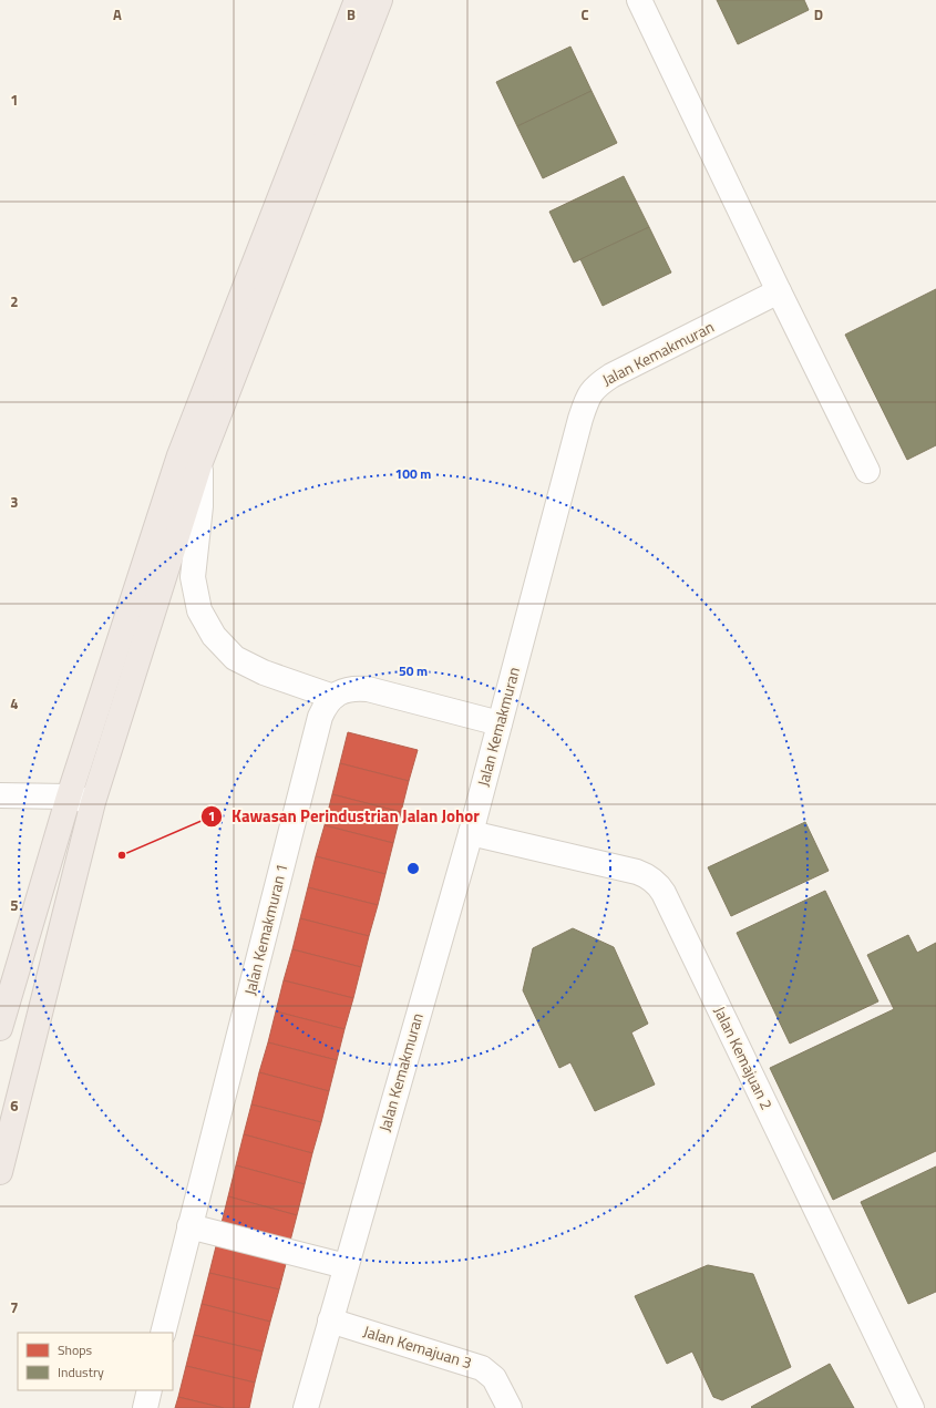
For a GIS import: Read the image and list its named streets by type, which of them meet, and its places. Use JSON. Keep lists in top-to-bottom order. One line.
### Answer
{"streets":{"street":["Jalan Kemakmuran","Jalan Kemakmuran 1","Jalan Kemajuan 2","Jalan Kemajuan 3"]},"crossings":[["Jalan Kemakmuran","Jalan Kemajuan 2"]],"places":["Kawasan Perindustrian Jalan Johor"],"legend":["Shops","Industry"],"grid":{"columns":["A","B","C","D"],"rows":["1","2","3","4","5","6","7"]},"rings":["100 m","50 m"]}
